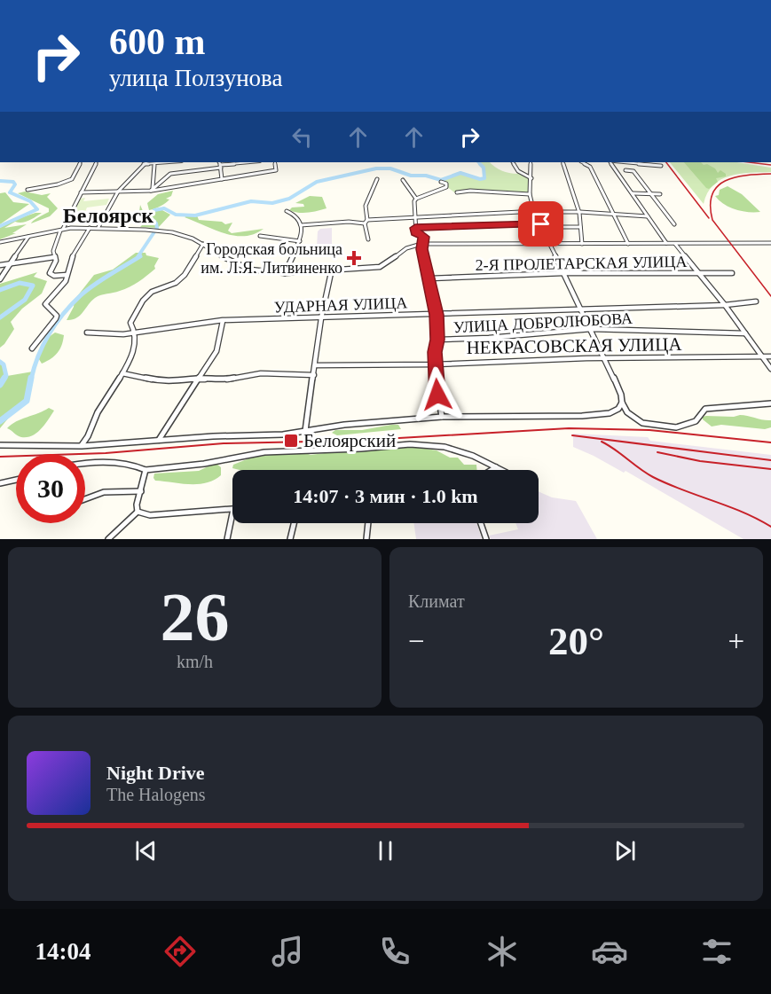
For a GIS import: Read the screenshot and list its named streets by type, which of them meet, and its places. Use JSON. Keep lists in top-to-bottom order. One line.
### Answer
{"streets":{"street":["2-Я ПРОЛЕТАРСКАЯ УЛИЦА","УДАРНАЯ УЛИЦА","УЛИЦА ДОБРОЛЮБОВА","НЕКРАСОВСКАЯ УЛИЦА"]},"districts":["Белоярск"],"places":{"health":["Городская больница им. Л.Я. Литвиненко"],"transit":["Белоярский"]},"page":{"turn":["600 m","улица Ползунова"],"limit":"30","trip":"14:07 · 3 мин · 1.0 km","tile":[["26","km/h"],"Климат"],"heat":["−","20°","+"],"song":["Night Drive","The Halogens"],"tabs":"14:04"}}
